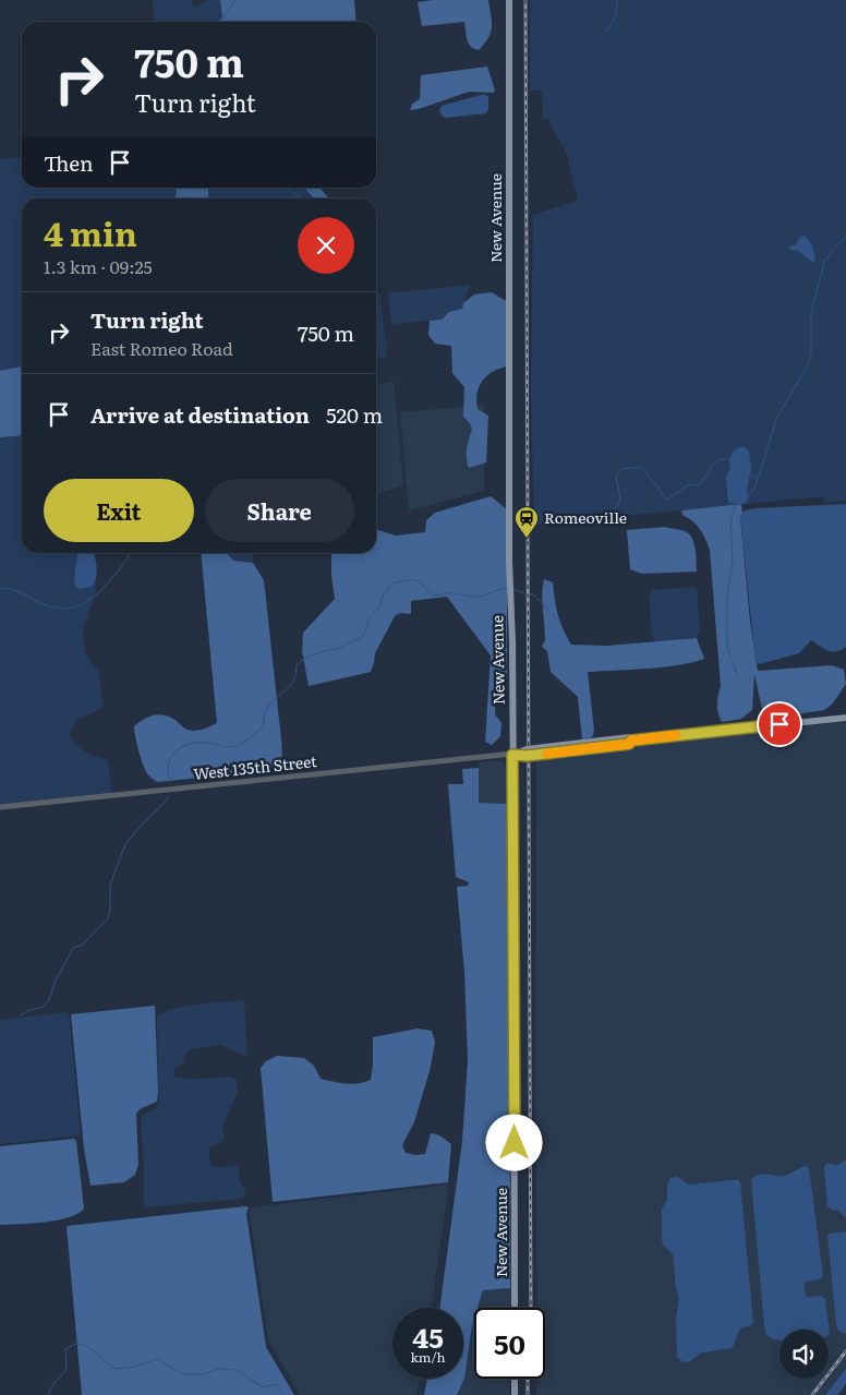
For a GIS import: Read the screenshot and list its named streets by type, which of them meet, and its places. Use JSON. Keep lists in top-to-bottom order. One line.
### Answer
{"streets":{"main road":["New Avenue"],"street":["West 135th Street"]},"crossings":[["New Avenue","West 135th Street"]],"places":{"station":["Romeoville"]},"page":{"turn":["750 m","Turn right"],"then":"Then","heading":["4 min","1.3 km · 09:25"],"list":[{"name":"Turn right","note":"East Romeo Road","value":"750 m"},{"name":"Arrive at destination","value":"520 m"}],"buttons":["Exit","Share"],"speed":"45 km/h","limit":"50"}}
